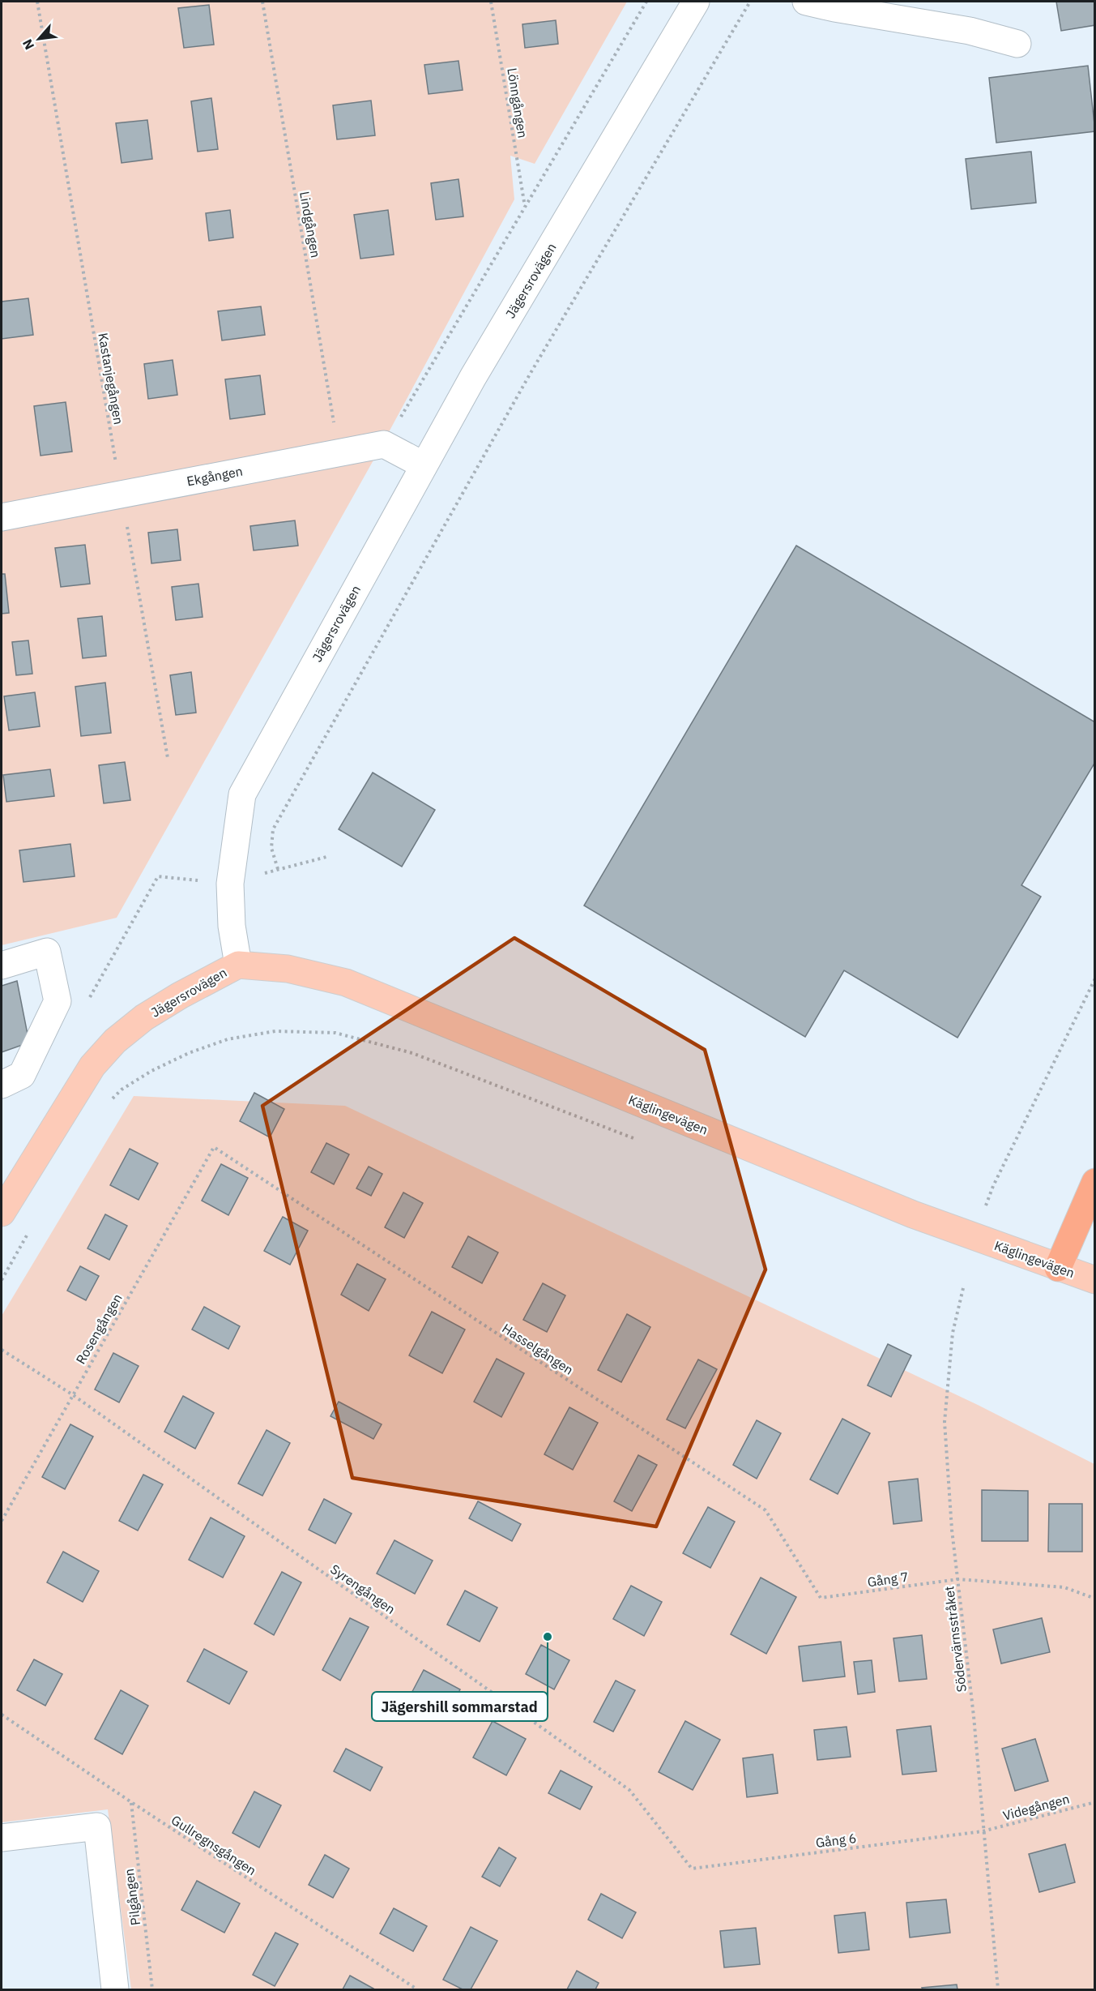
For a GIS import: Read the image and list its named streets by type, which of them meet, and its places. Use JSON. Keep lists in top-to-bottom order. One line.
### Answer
{"streets":{"main road":["Jägersrovägen","Käglingevägen"],"street":["Ekgången"],"path":["Lönngången","Lindgången","Kastanjegången","Rosengången","Hasselgången","Gång 7","Syrengången","Södervärnsstråket","Videgången","Gång 6","Gullregnsgången","Pilgången"]},"crossings":[["Lindgången","Ekgången"],["Jägersrovägen","Käglingevägen"],["Kastanjegången","Ekgången"],["Rosengången","Hasselgången"],["Rosengången","Syrengången"],["Hasselgången","Gång 7"],["Gång 7","Södervärnsstråket"],["Syrengången","Gång 6"],["Södervärnsstråket","Videgången"],["Södervärnsstråket","Gång 6"],["Videgången","Gång 6"],["Gullregnsgången","Pilgången"]],"places":["Jägershill sommarstad"],"north":"bottom left"}
